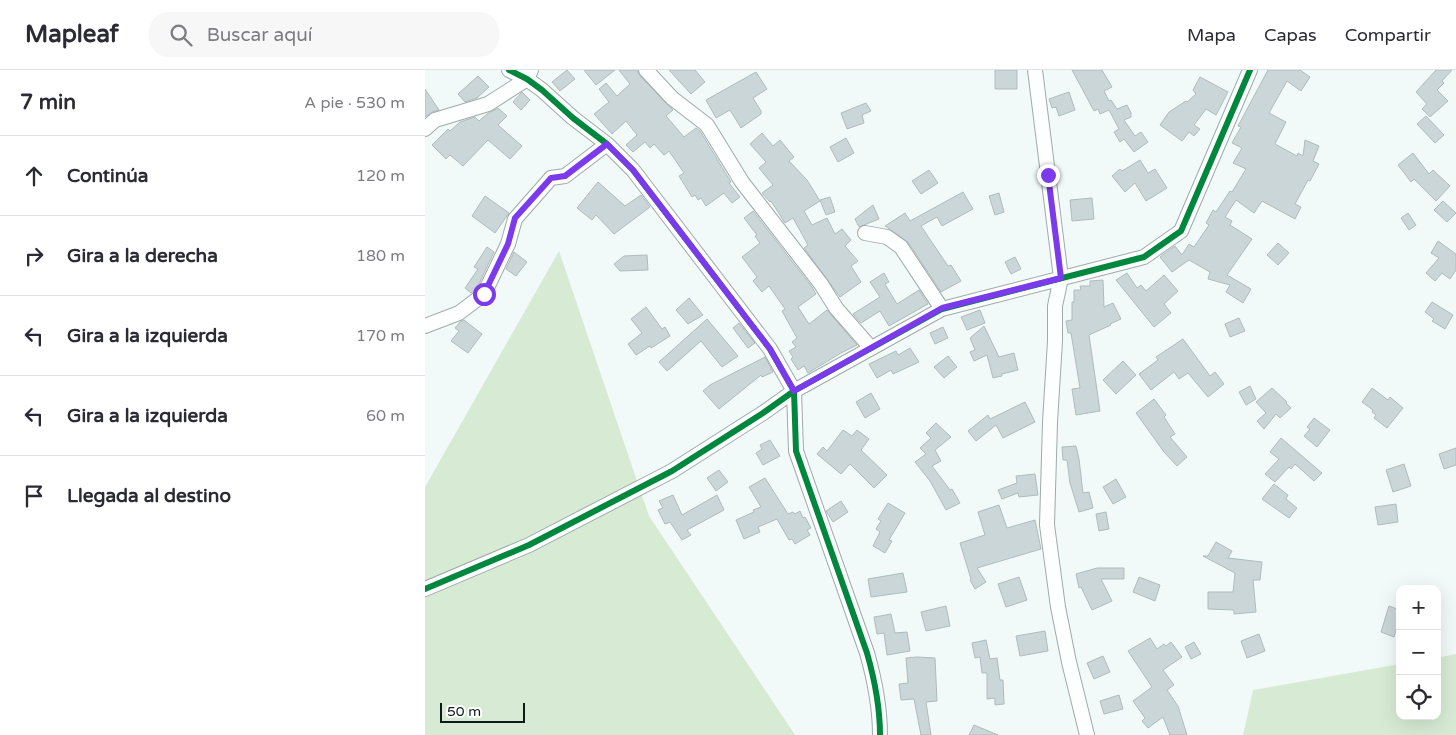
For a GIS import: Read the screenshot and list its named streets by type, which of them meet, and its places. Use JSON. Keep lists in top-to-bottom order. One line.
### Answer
{"scale_bar":"50 m","page":{"header":"Mapleaf","search":"Buscar aquí","nav":["Mapa","Capas","Compartir"],"heading":["7 min","A pie · 530 m"],"list":[["Continúa","120 m"],["Gira a la derecha","180 m"],["Gira a la izquierda","170 m"],["Gira a la izquierda","60 m"],"Llegada al destino"],"map_buttons":["+","−"],"scale":"50 m"}}
